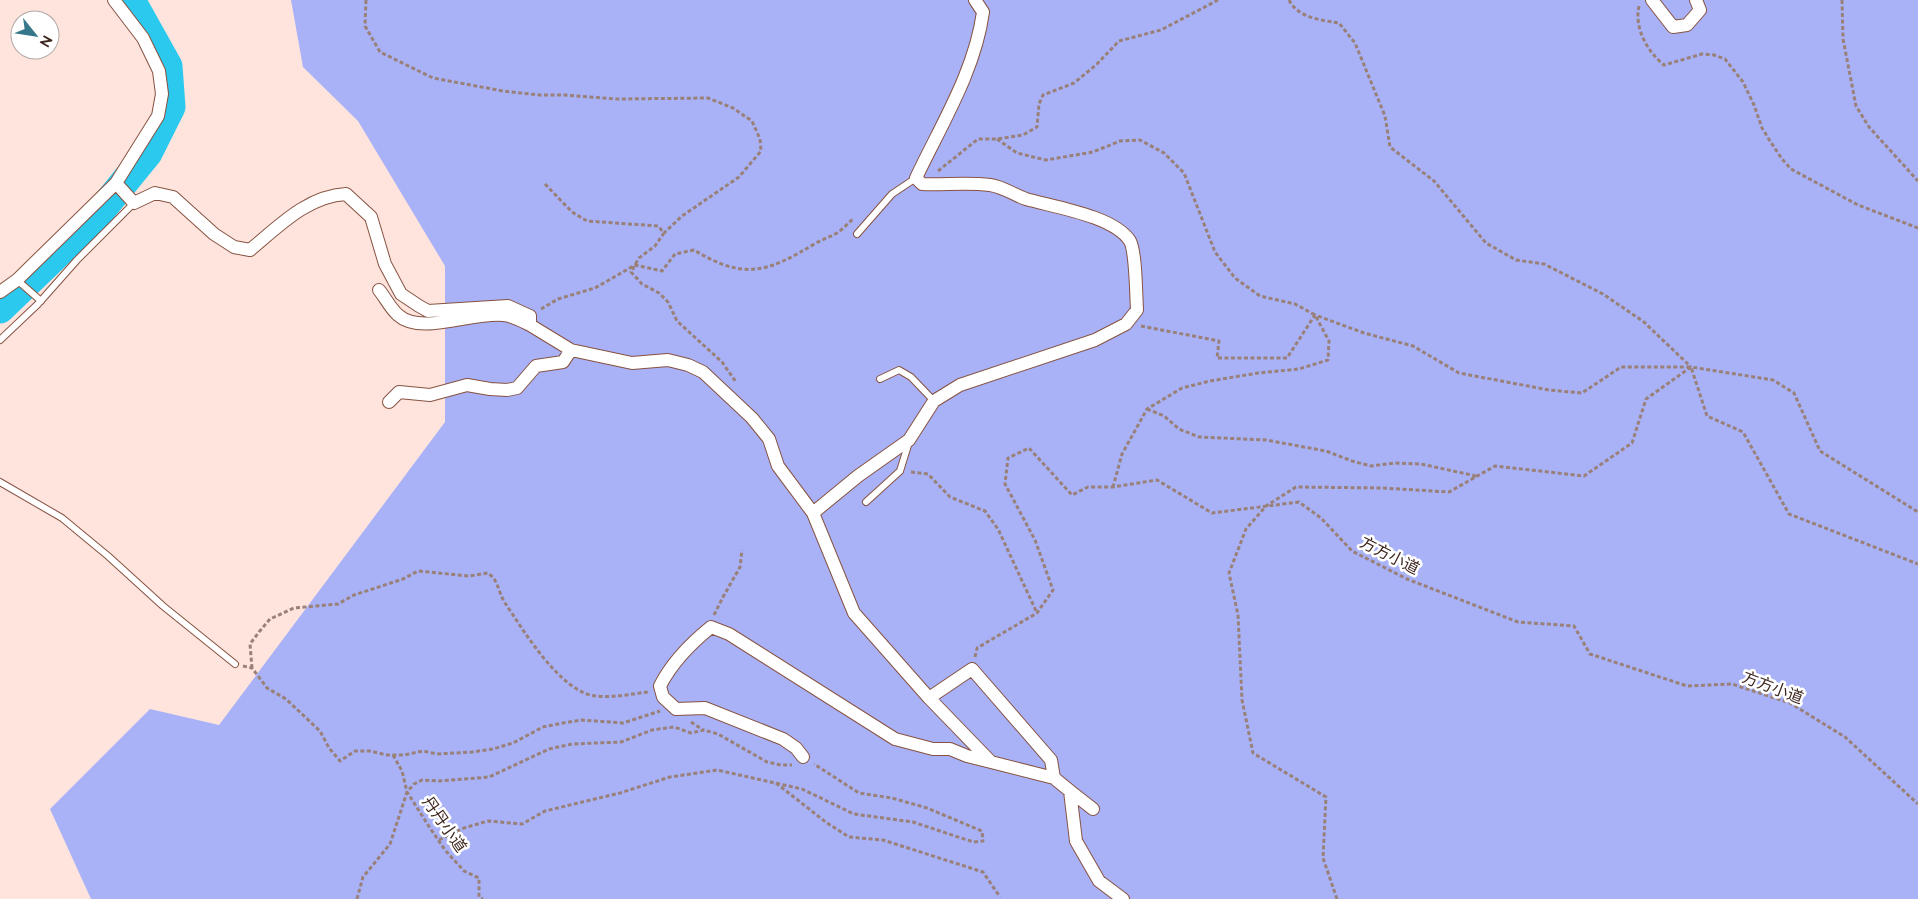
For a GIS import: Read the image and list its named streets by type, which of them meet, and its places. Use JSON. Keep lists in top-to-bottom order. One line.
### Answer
{"streets":{"path":["方方小道","丹丹小道"]},"north":"bottom right"}
